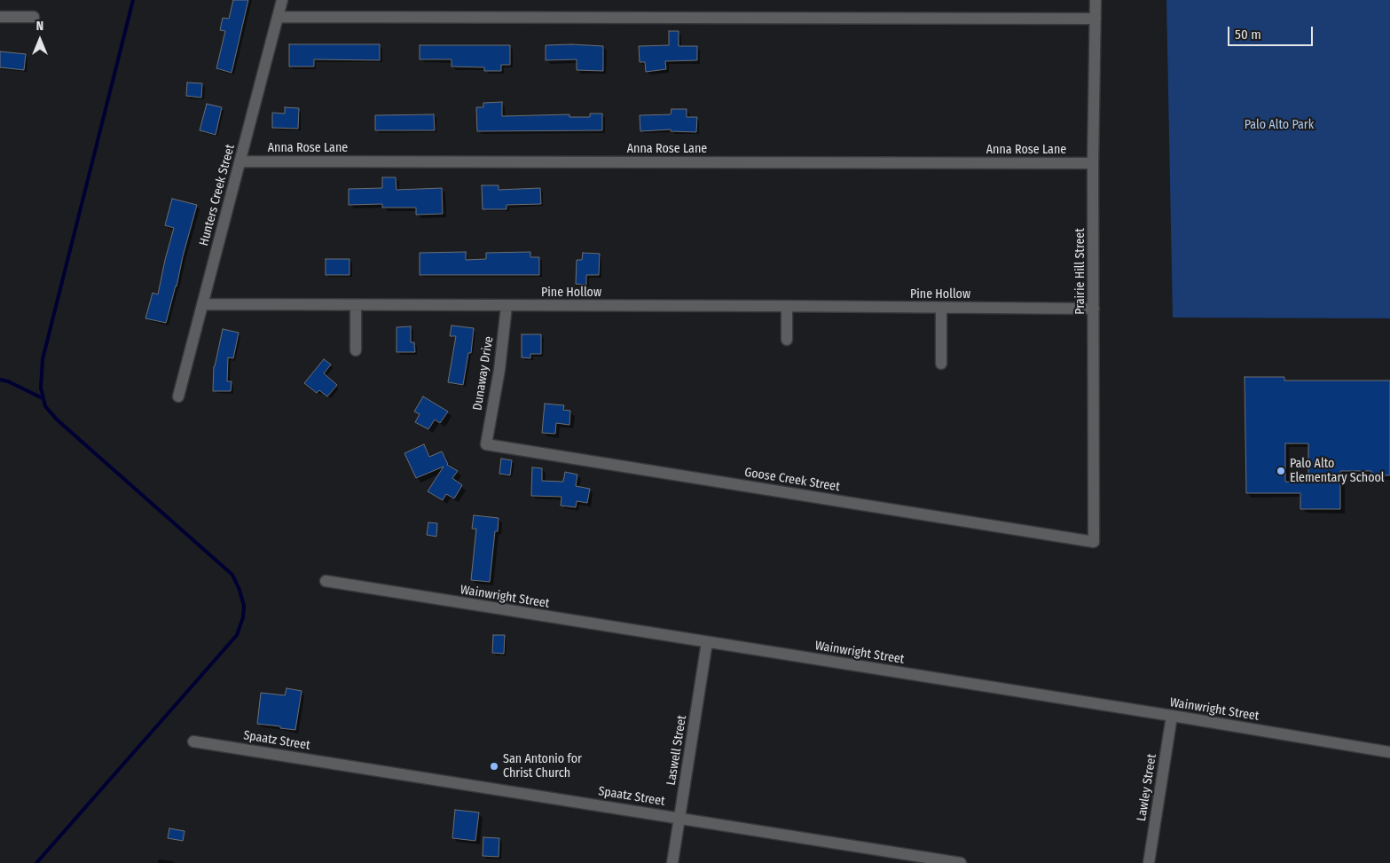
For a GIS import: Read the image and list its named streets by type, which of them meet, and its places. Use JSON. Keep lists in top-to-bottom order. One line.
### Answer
{"streets":{"street":["Anna Rose Lane","Hunters Creek Street","Prairie Hill Street","Pine Hollow","Dunaway Drive","Goose Creek Street","Wainwright Street","Spaatz Street","Laswell Street","Lawley Street"]},"crossings":[["Anna Rose Lane","Hunters Creek Street"],["Anna Rose Lane","Prairie Hill Street"],["Hunters Creek Street","Pine Hollow"],["Prairie Hill Street","Pine Hollow"],["Prairie Hill Street","Goose Creek Street"],["Pine Hollow","Dunaway Drive"],["Dunaway Drive","Goose Creek Street"],["Wainwright Street","Laswell Street"],["Wainwright Street","Lawley Street"],["Spaatz Street","Laswell Street"]],"parks":["Palo Alto Park"],"places":["Palo Alto Elementary School","San Antonio for Christ Church"],"scale_bar":"50 m","north":"top"}
